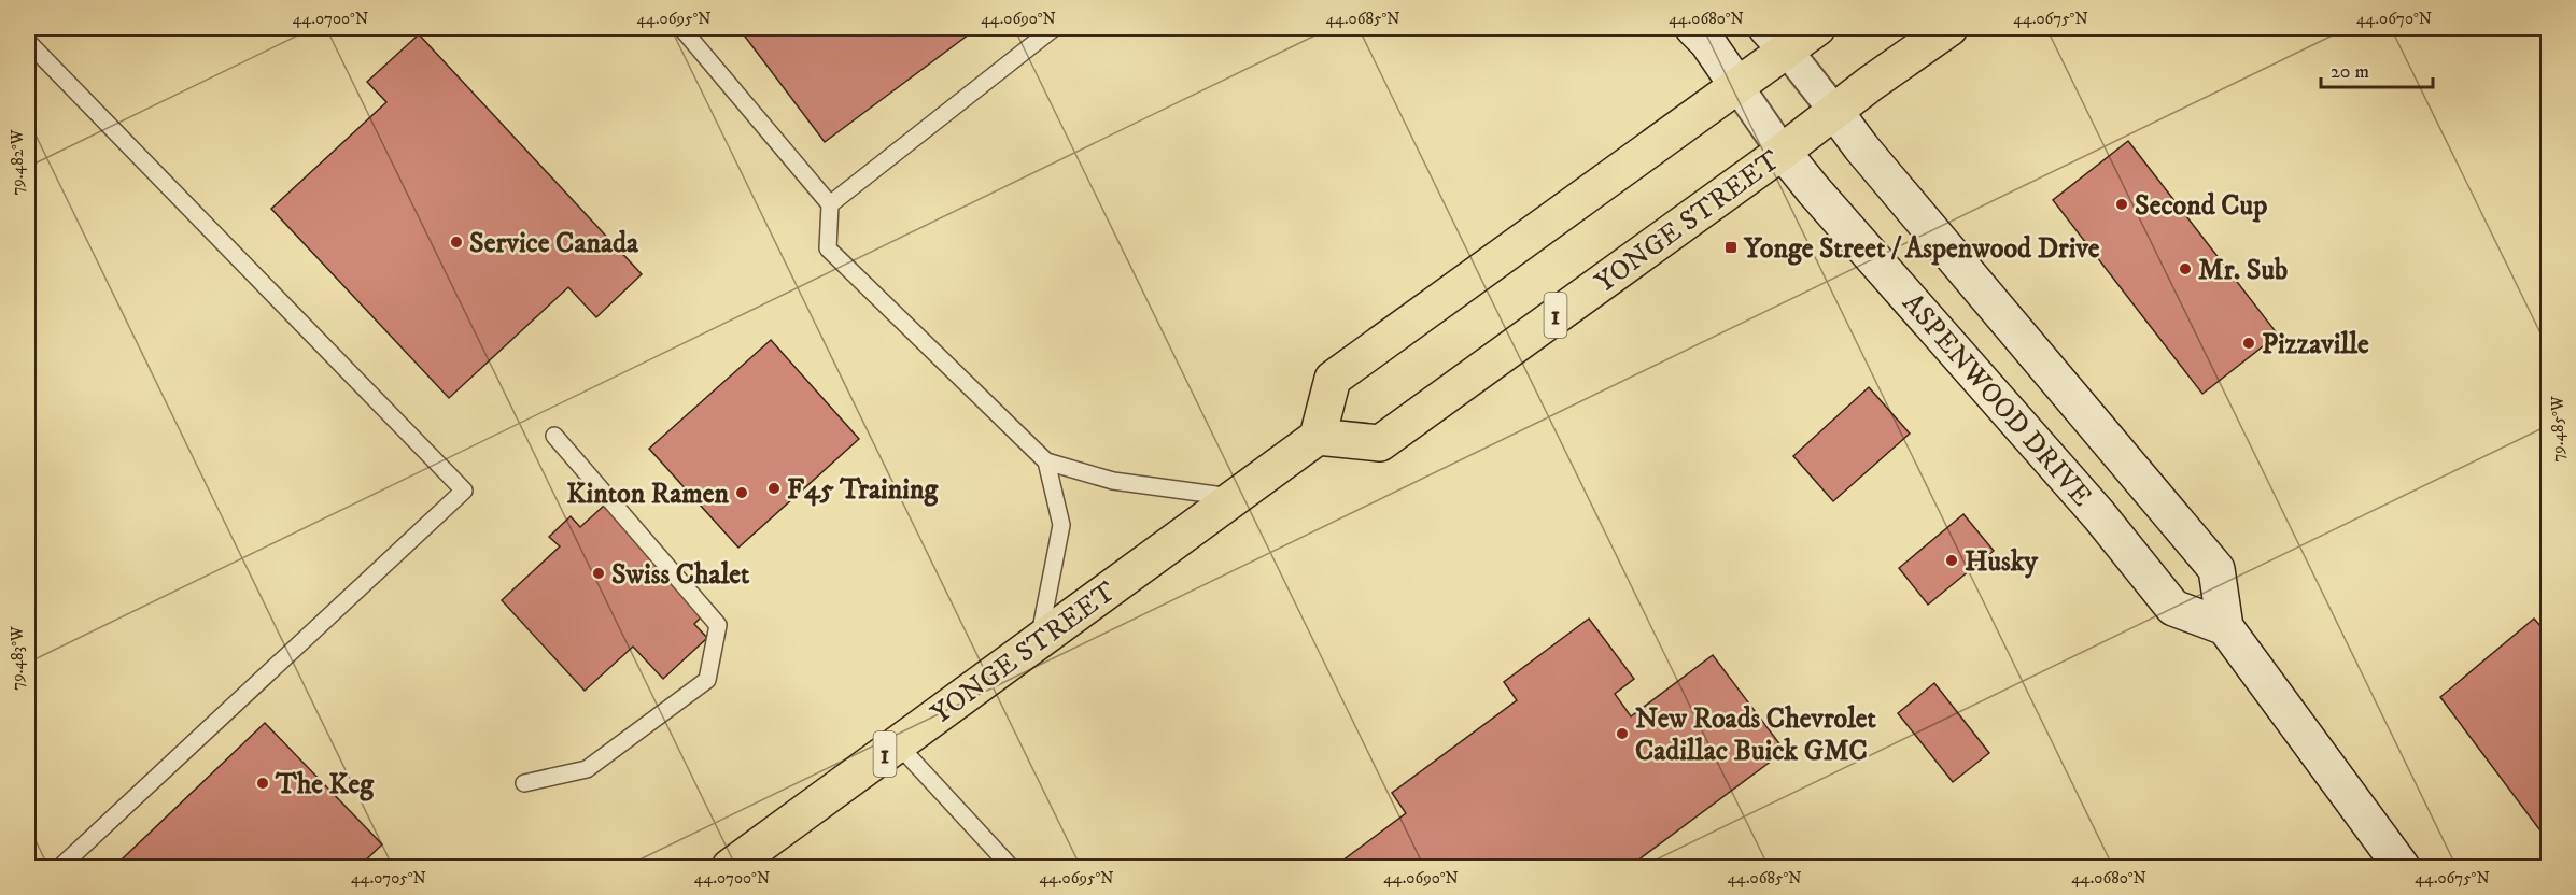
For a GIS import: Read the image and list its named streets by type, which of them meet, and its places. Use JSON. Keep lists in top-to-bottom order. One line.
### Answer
{"streets":{"main road":["YONGE STREET","1"],"street":["ASPENWOOD DRIVE"]},"crossings":[["YONGE STREET","ASPENWOOD DRIVE"]],"places":{"other":["Second Cup","Service Canada","Mr. Sub","Pizzaville","F45 Training","Kinton Ramen","Husky","Swiss Chalet","New Roads Chevrolet Cadillac Buick GMC","The Keg"],"transit":["Yonge Street / Aspenwood Drive"]},"scale_bar":"20 m","coordinates":["44.0700°N","44.0695°N","44.0690°N","44.0685°N","44.0680°N","44.0675°N","44.0670°N","79.482°W","79.485°W","79.483°W","44.0705°N"]}
